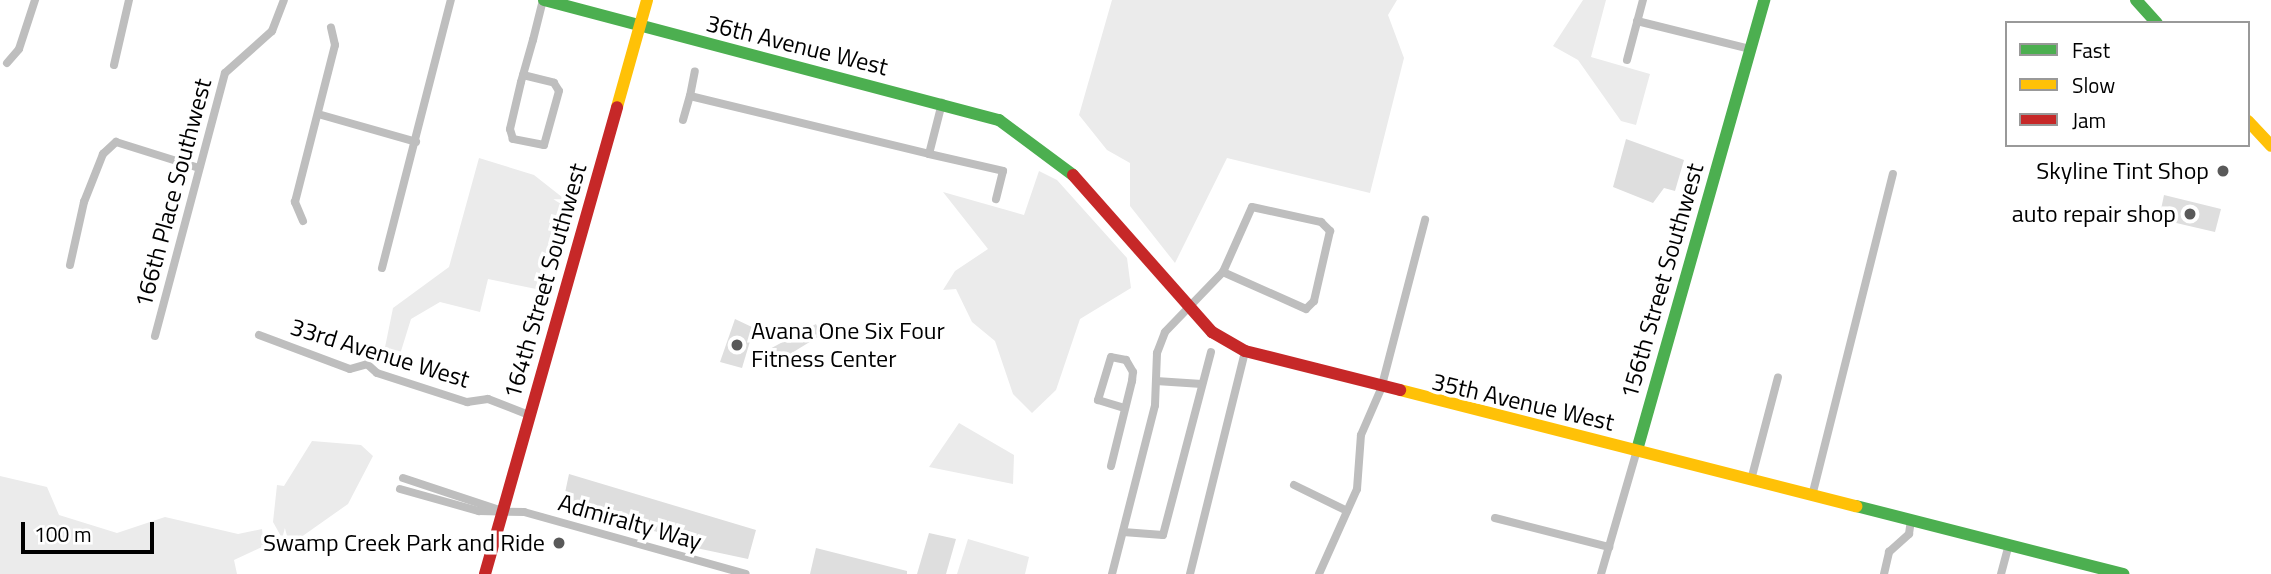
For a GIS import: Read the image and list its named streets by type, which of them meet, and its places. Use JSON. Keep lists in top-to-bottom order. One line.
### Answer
{"streets":{"main road":["36th Avenue West","164th Street Southwest","156th Street Southwest","35th Avenue West"],"street":["166th Place Southwest","33rd Avenue West","Admiralty Way"]},"crossings":[["36th Avenue West","164th Street Southwest"],["36th Avenue West","35th Avenue West"],["164th Street Southwest","33rd Avenue West"],["164th Street Southwest","Admiralty Way"],["156th Street Southwest","35th Avenue West"]],"places":["Skyline Tint Shop","auto repair shop","Avana One Six Four Fitness Center","Swamp Creek Park and Ride"],"legend":["Fast","Slow","Jam"],"scale_bar":"100 m"}
